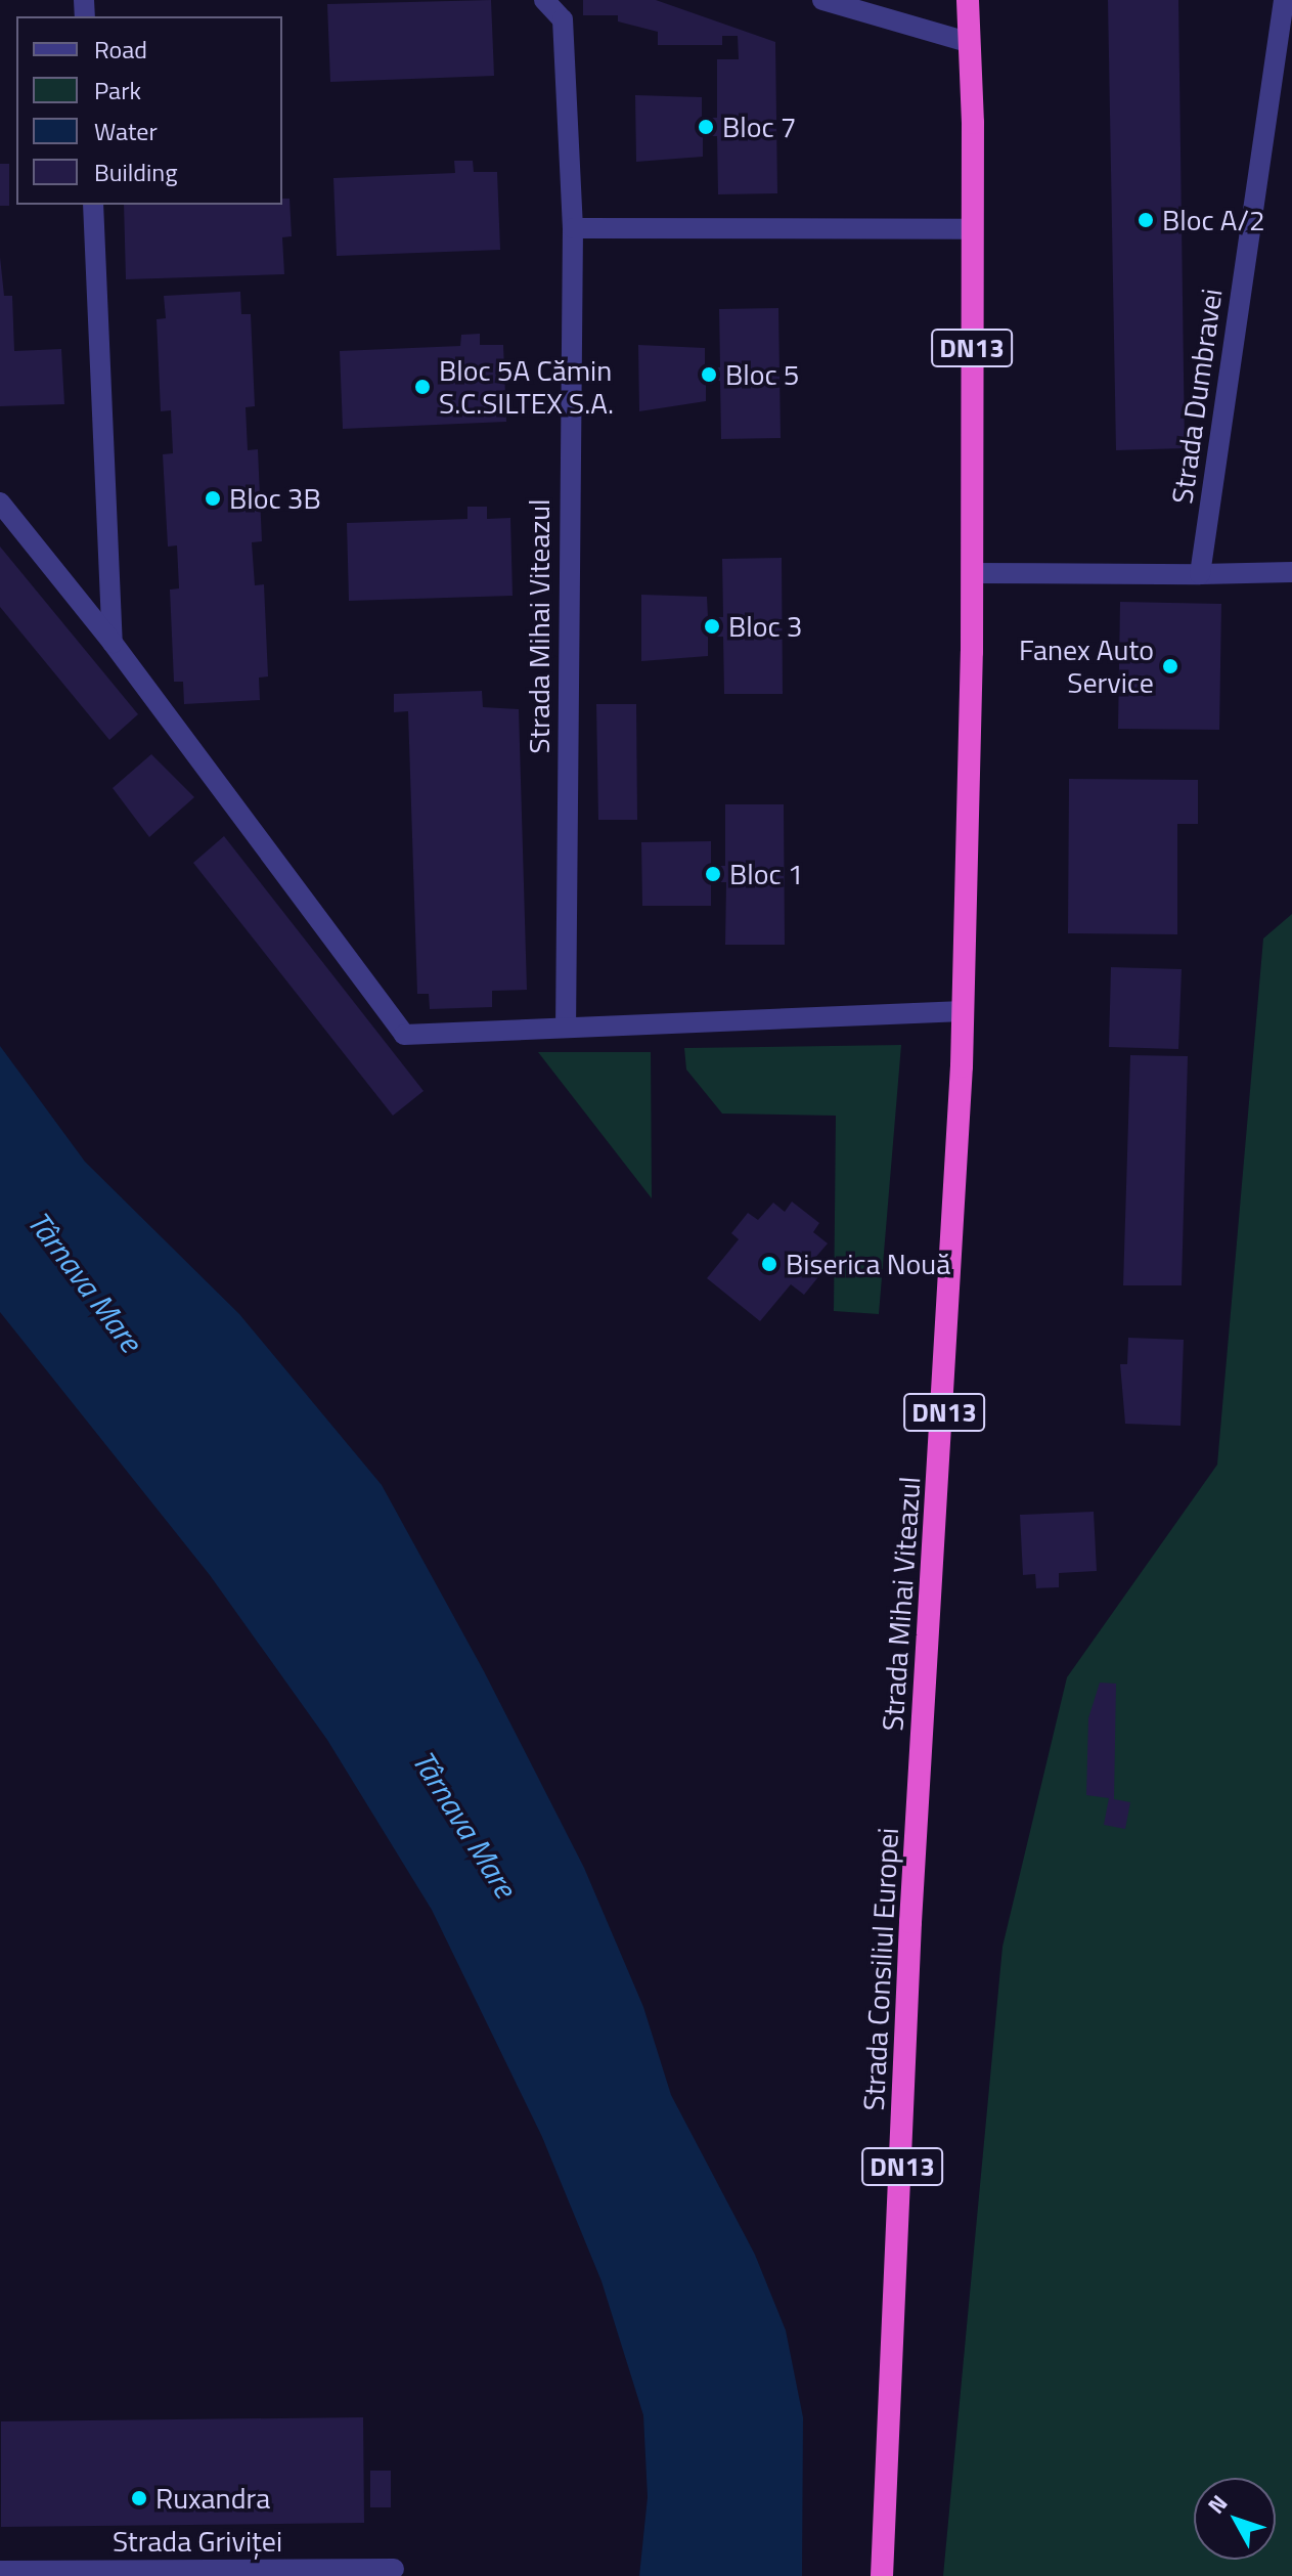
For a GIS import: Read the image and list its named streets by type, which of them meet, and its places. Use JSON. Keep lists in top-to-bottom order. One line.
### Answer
{"streets":{"highway":["DN13","Strada Mihai Viteazul","Strada Consiliul Europei"],"street":["Strada Dumbravei","Strada Griviței"]},"crossings":[["Strada Mihai Viteazul","Strada Consiliul Europei"]],"water":["Târnava Mare"],"places":["Bloc 7","Bloc A/2","Bloc 5","Bloc 5A Cămin S.C.SILTEX S.A.","Bloc 3B","Bloc 3","Fanex Auto Service","Bloc 1","Biserica Nouă","Ruxandra"],"legend":["Road","Park","Water","Building"],"north":"top left"}
